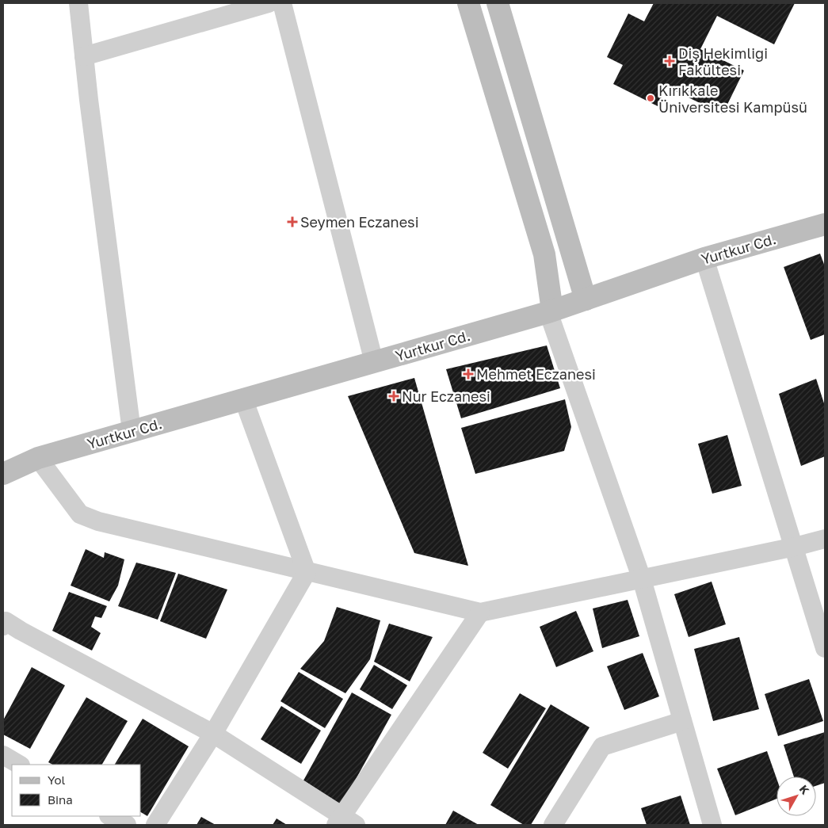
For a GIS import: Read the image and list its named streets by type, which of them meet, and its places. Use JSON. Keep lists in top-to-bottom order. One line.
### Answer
{"streets":{"street":["Yurtkur Cd."]},"places":{"health":["Diş Hekimliği Fakültesi","Seymen Eczanesi","Mehmet Eczanesi","Nur Eczanesi"],"other":["Kırıkkale Üniversitesi Kampüsü"]},"legend":["Yol","Bina"],"north":"top right"}
